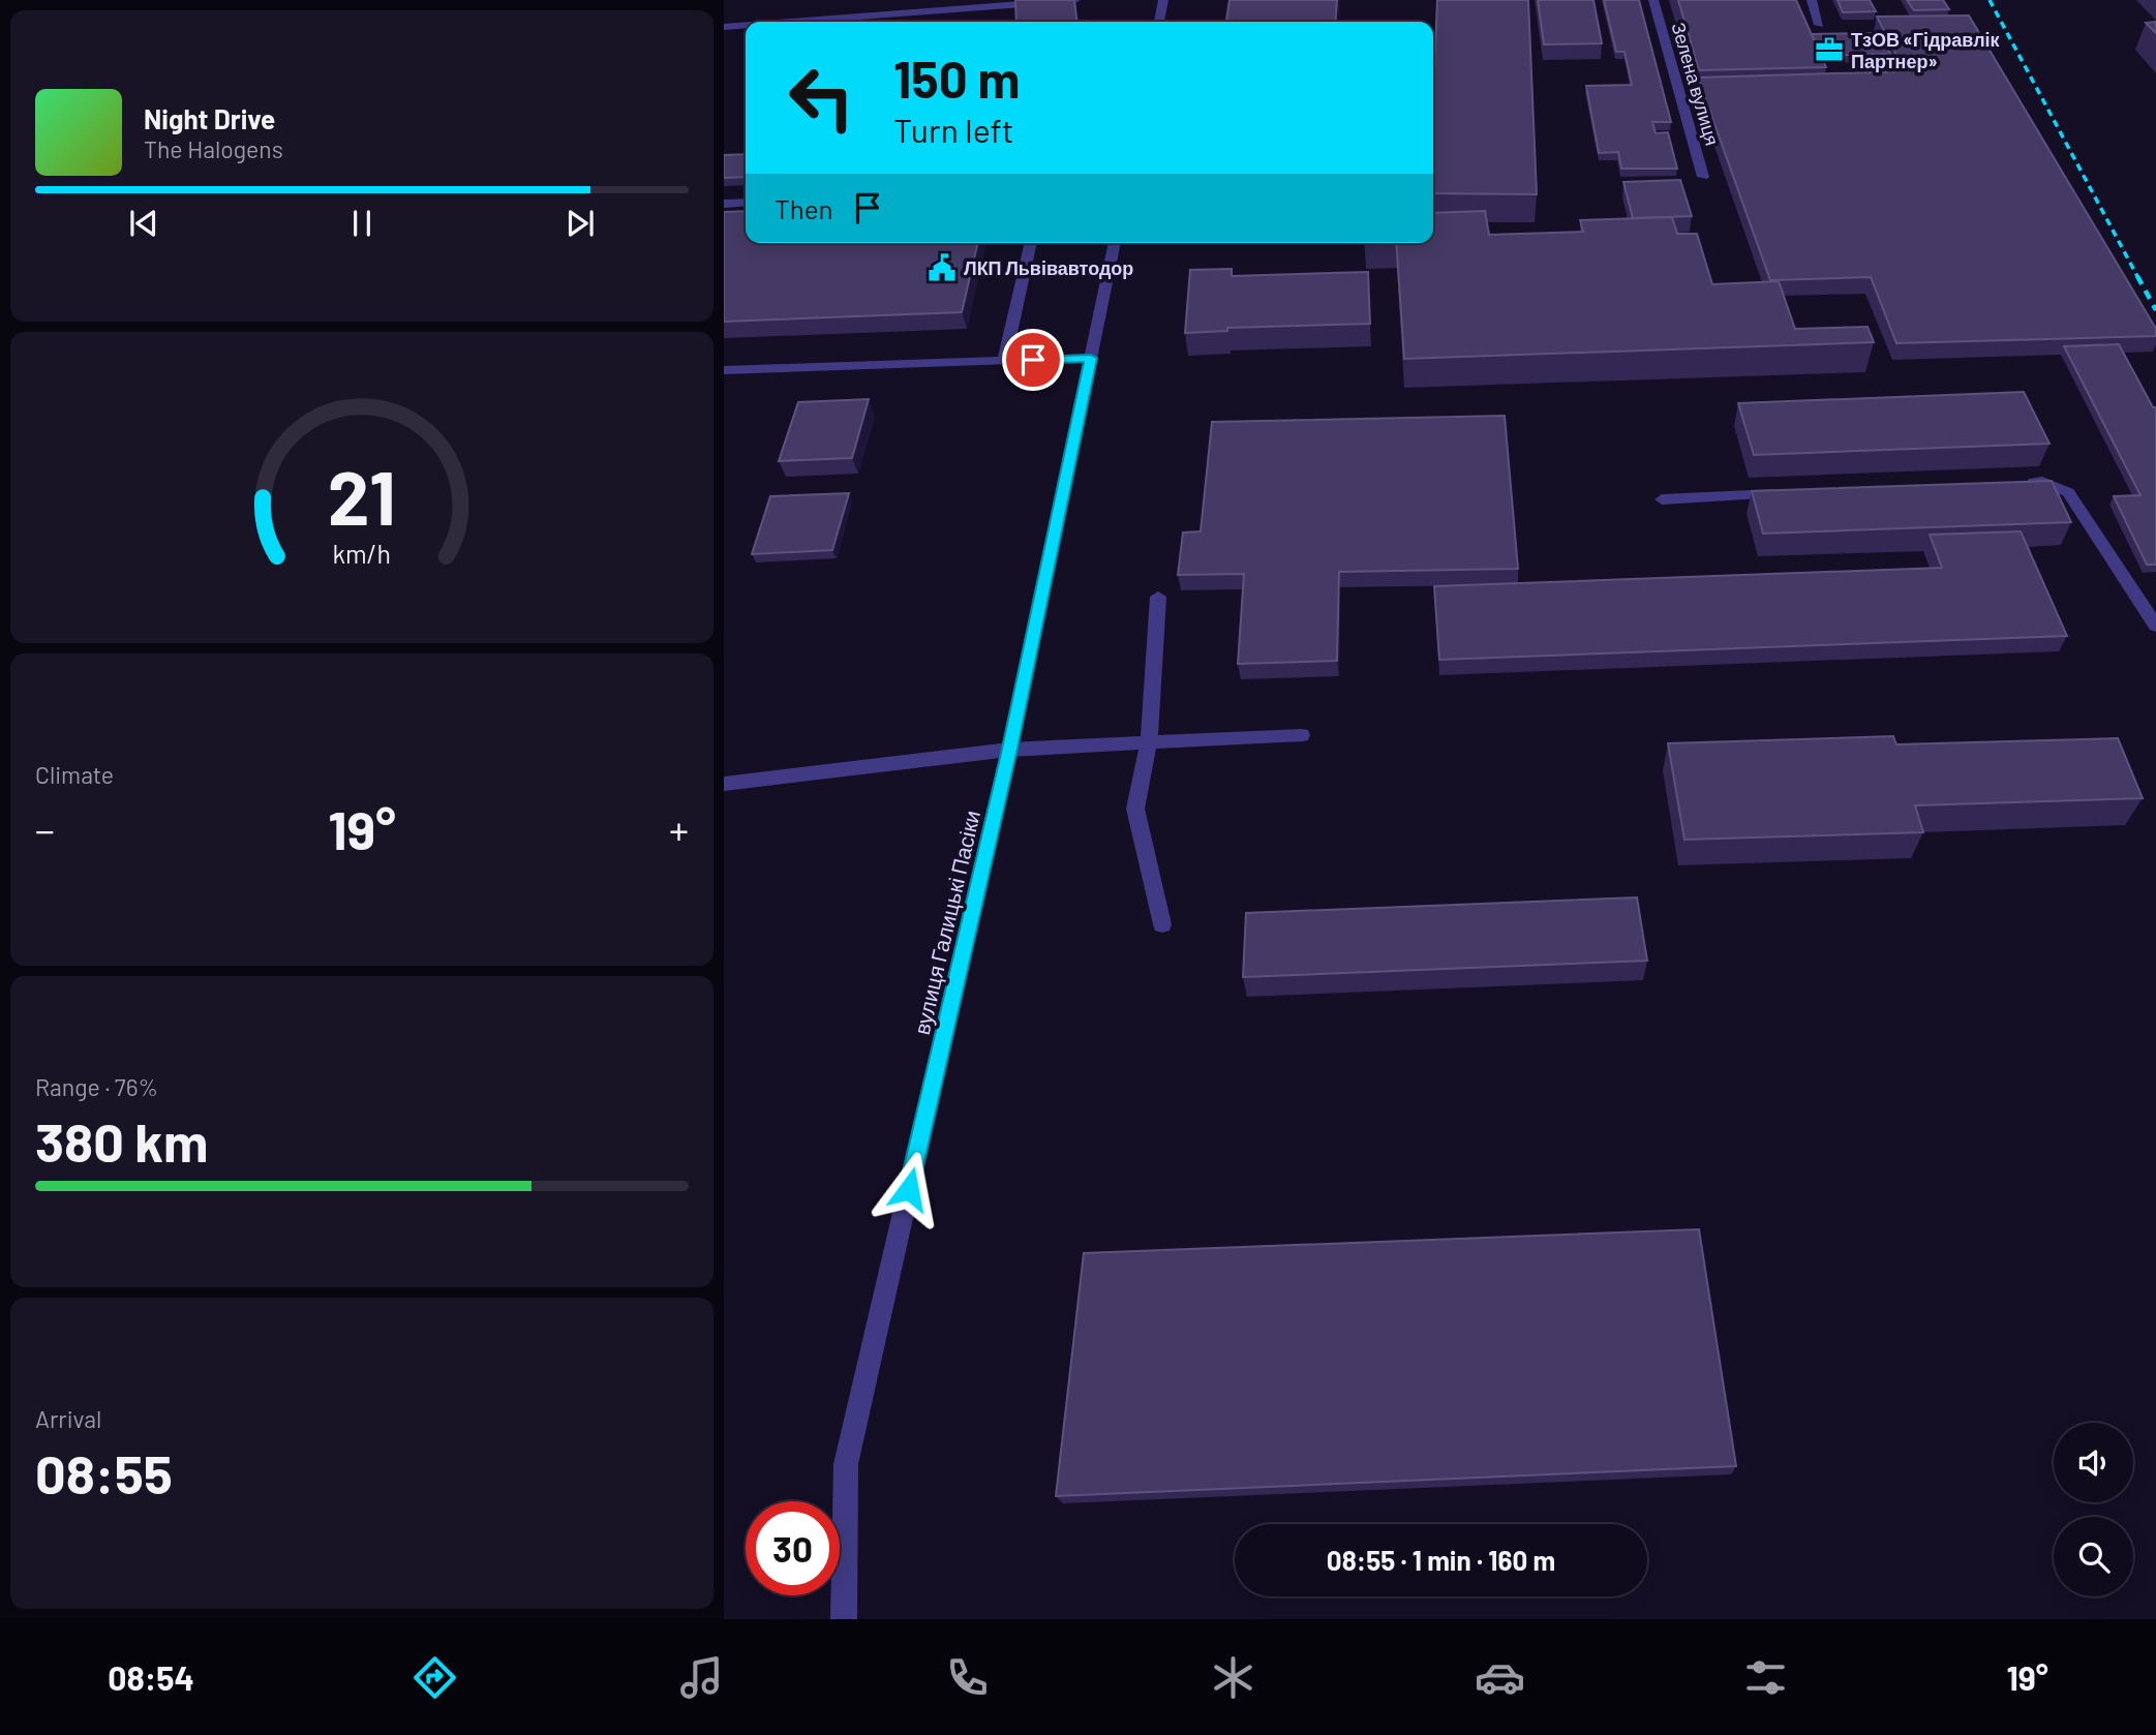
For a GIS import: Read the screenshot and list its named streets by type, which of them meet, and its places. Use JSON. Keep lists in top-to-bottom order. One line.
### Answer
{"streets":{"street":["Зелена вулиця","вулиця Галицькі Пасіки"]},"places":{"office":["ТзОВ «Гідравлік Партнер»"],"public building":["ЛКП Львівавтодор"]},"page":{"turn":["150 m","Turn left"],"song":["Night Drive","The Halogens"],"then":"Then","tile":["Climate",["Range · 76%","380 km"],["Arrival","08:55"]],"heat":["−","19°","+"],"limit":"30","trip":"08:55 · 1 min · 160 m","tabs":["08:54","19°"],"gauge":["21","km/h"]}}
